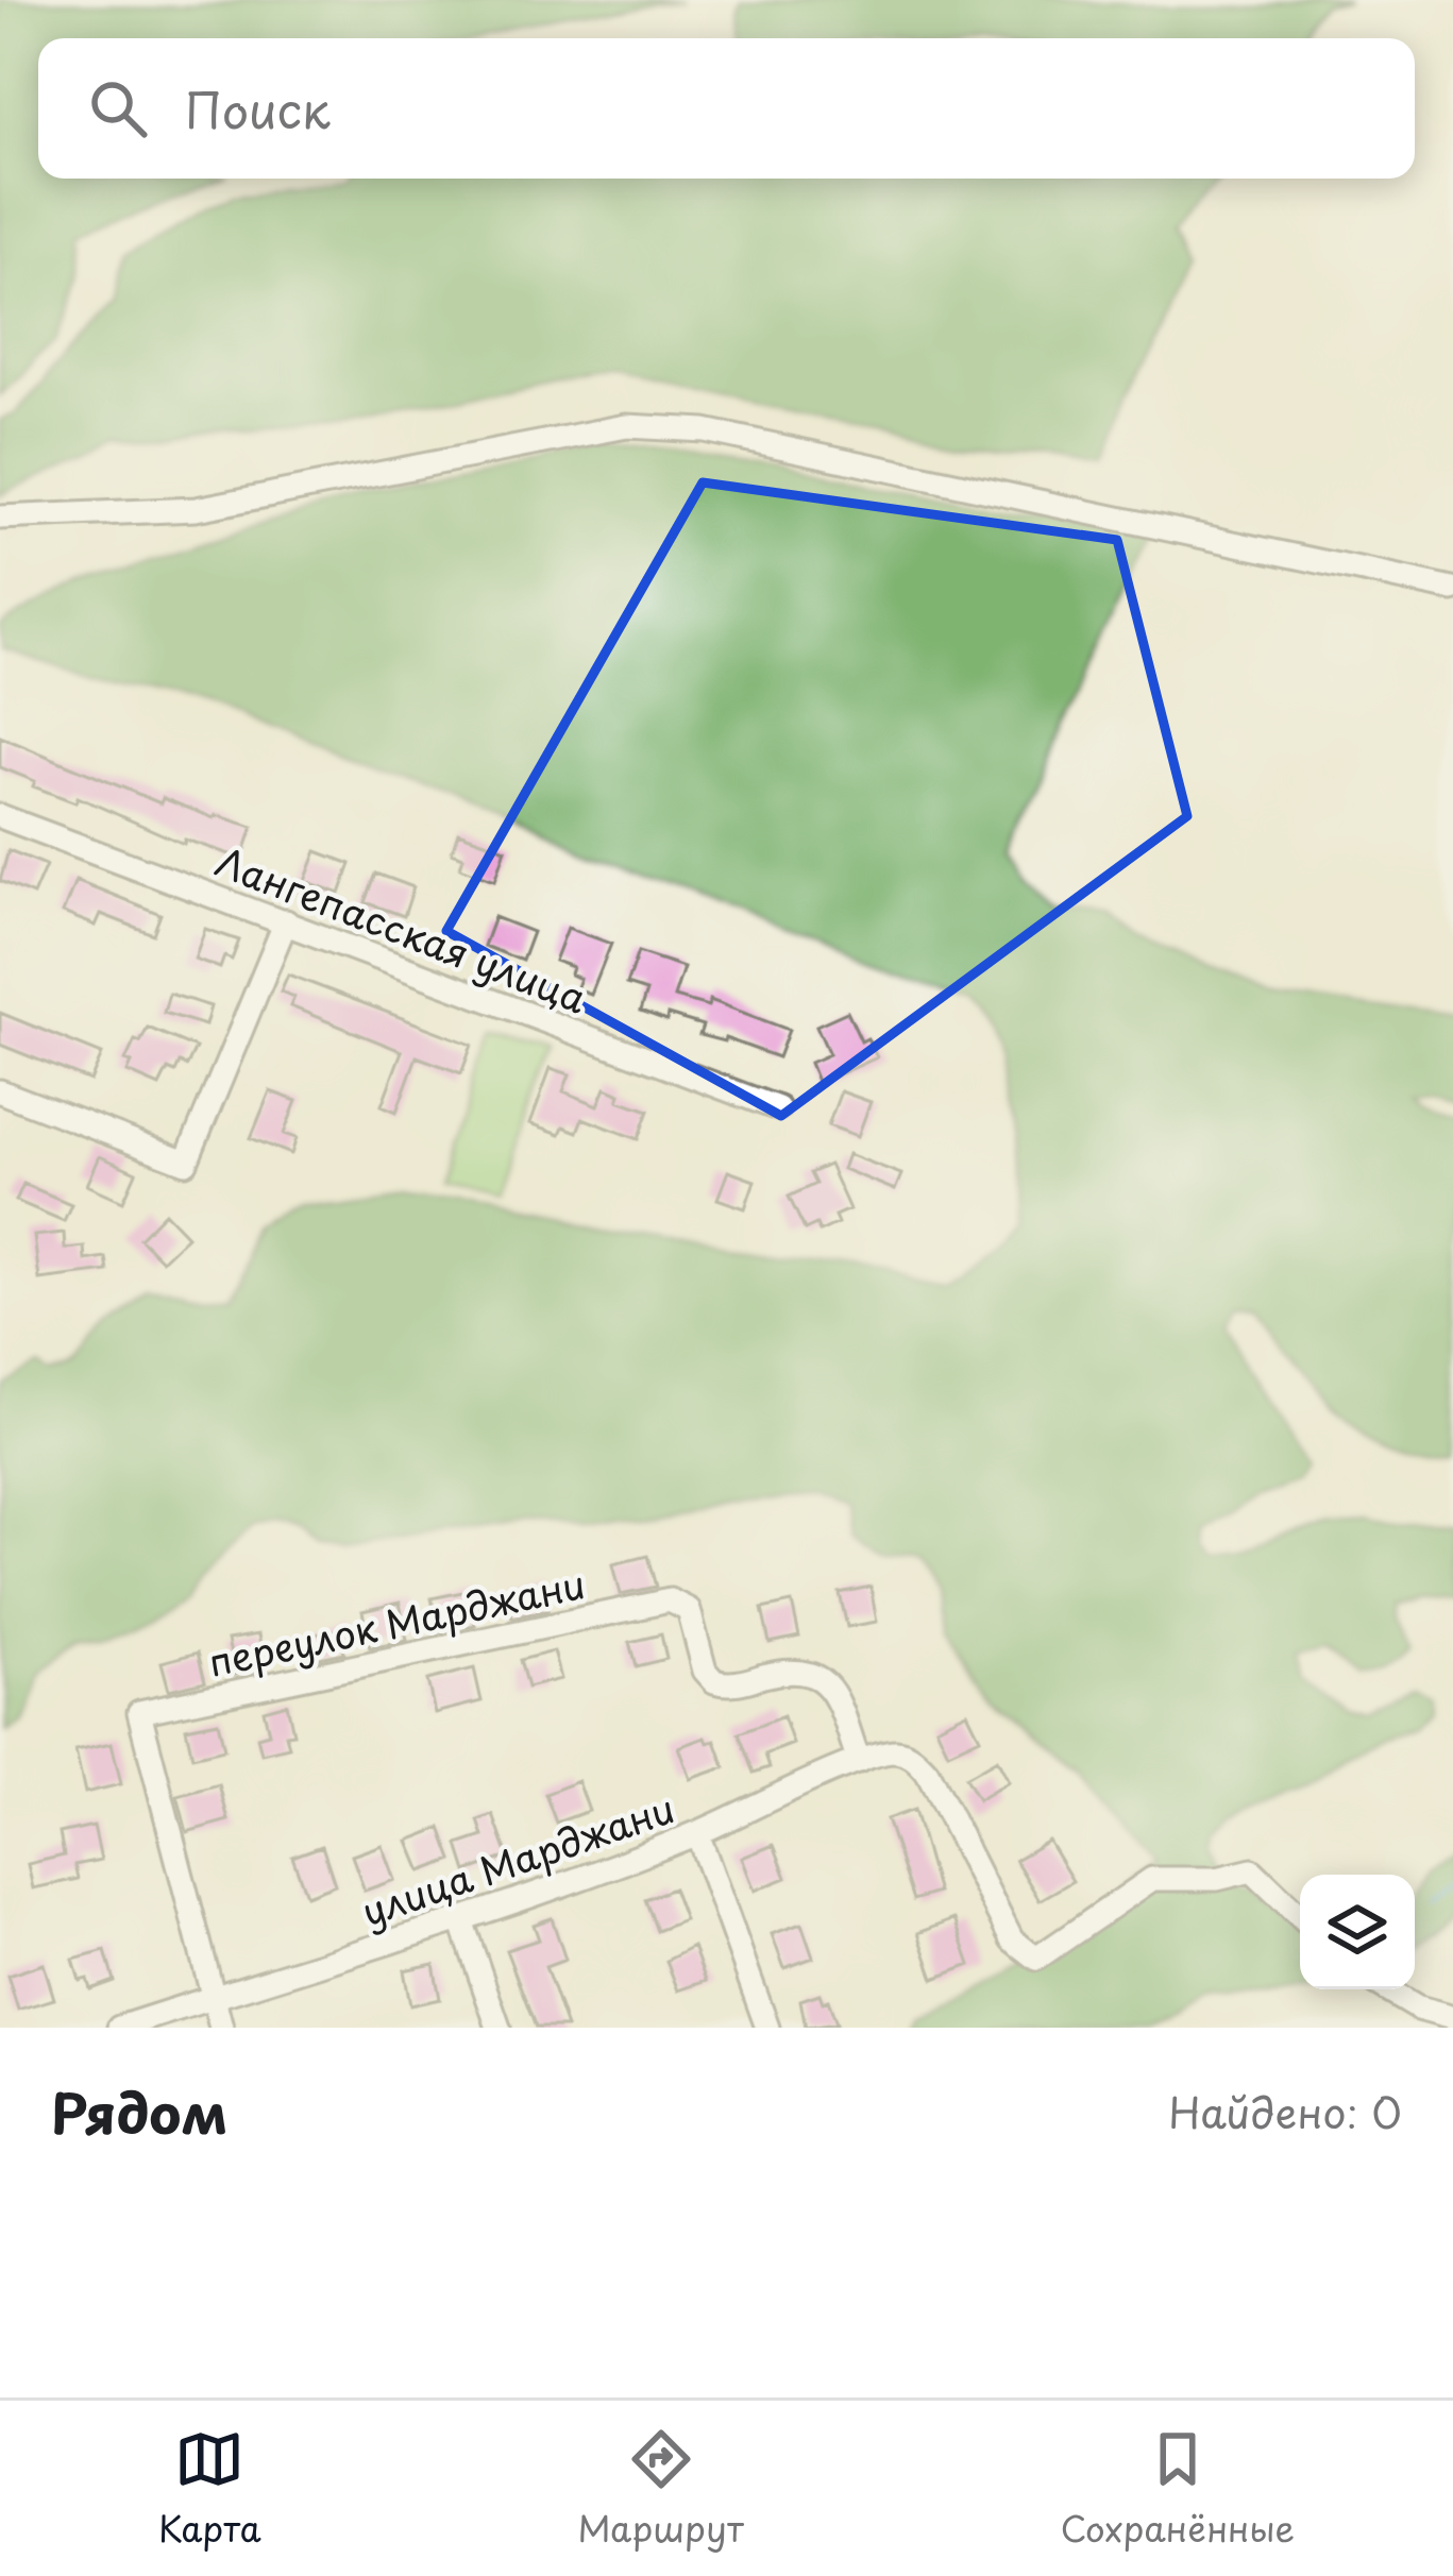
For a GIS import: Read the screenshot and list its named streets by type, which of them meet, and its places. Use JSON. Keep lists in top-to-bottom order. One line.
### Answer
{"streets":{"street":["Лангепасская улица","переулок Марджани","улица Марджани"]},"crossings":[["переулок Марджани","улица Марджани"]],"page":{"search":"Поиск","heading":["Рядом","Найдено: 0"],"nav":["Карта","Маршрут","Сохранённые"]}}
